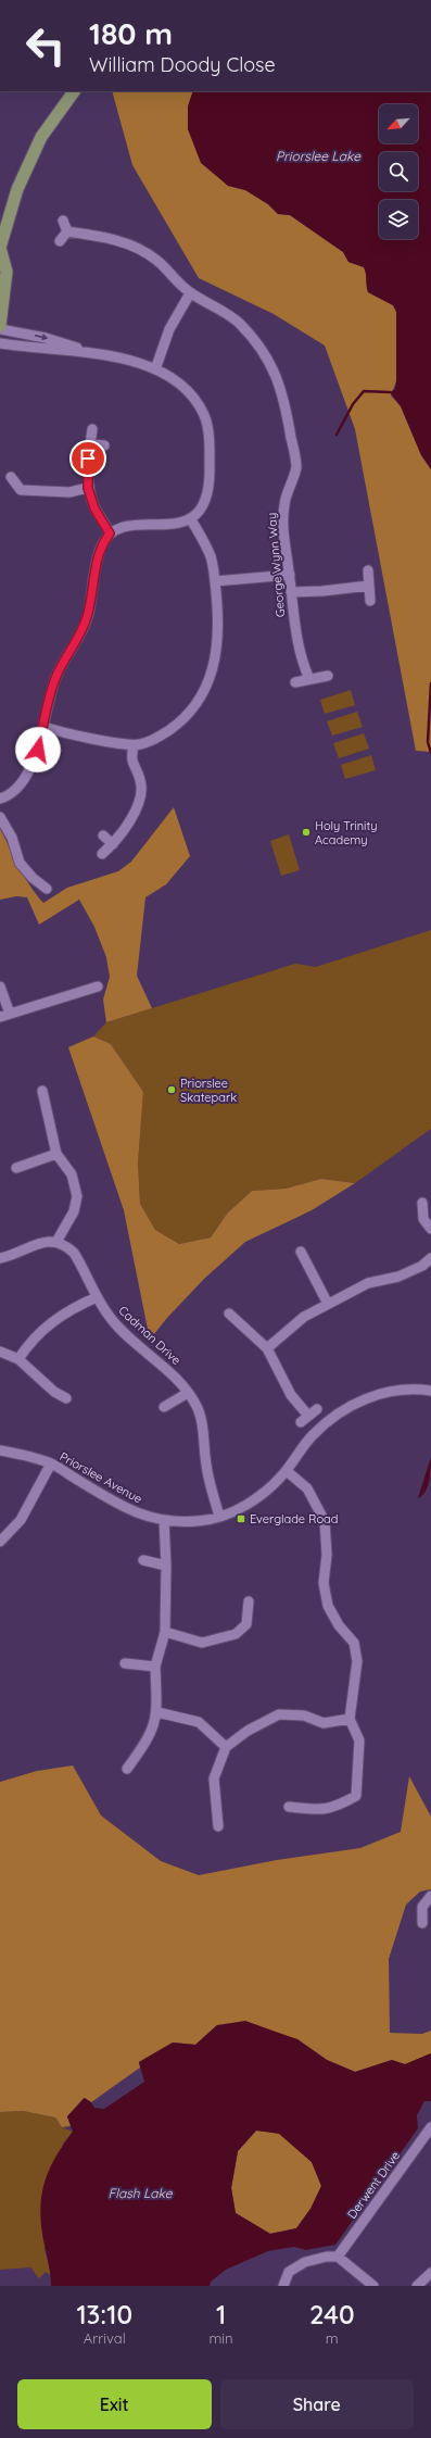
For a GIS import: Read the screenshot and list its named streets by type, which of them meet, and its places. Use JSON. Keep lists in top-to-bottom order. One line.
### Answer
{"streets":{"street":["George Wynn Way","Cadman Drive","Priorslee Avenue","Derwent Drive"]},"crossings":[["Cadman Drive","Priorslee Avenue"]],"water":["Priorslee Lake","Flash Lake"],"places":{"other":["Holy Trinity Academy","Priorslee Skatepark"],"transit":["Everglade Road"]},"north":"bottom left","page":{"turn":["180 m","William Doody Close"],"eta":["13:10","Arrival","1","min","240","m"],"buttons":["Exit","Share"]}}
